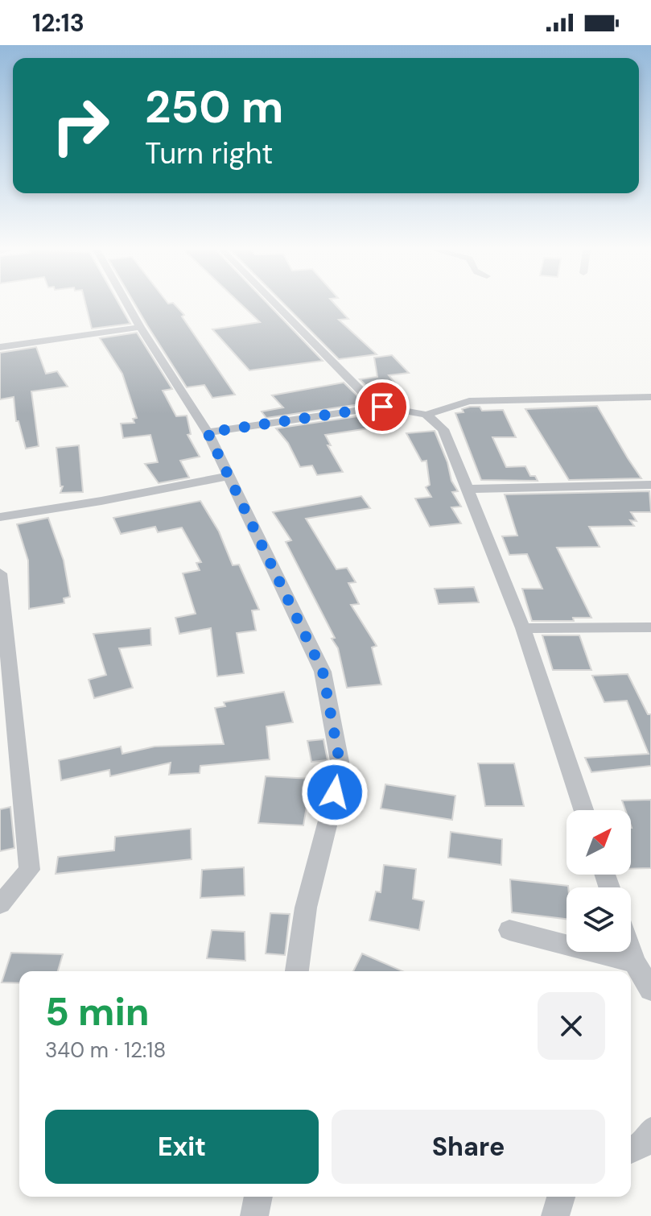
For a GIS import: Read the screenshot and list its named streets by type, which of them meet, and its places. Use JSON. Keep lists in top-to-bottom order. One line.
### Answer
{"north":"top right","page":{"status":"12:13","turn":["250 m","Turn right"],"heading":["5 min","340 m · 12:18"],"buttons":["Exit","Share"]}}
